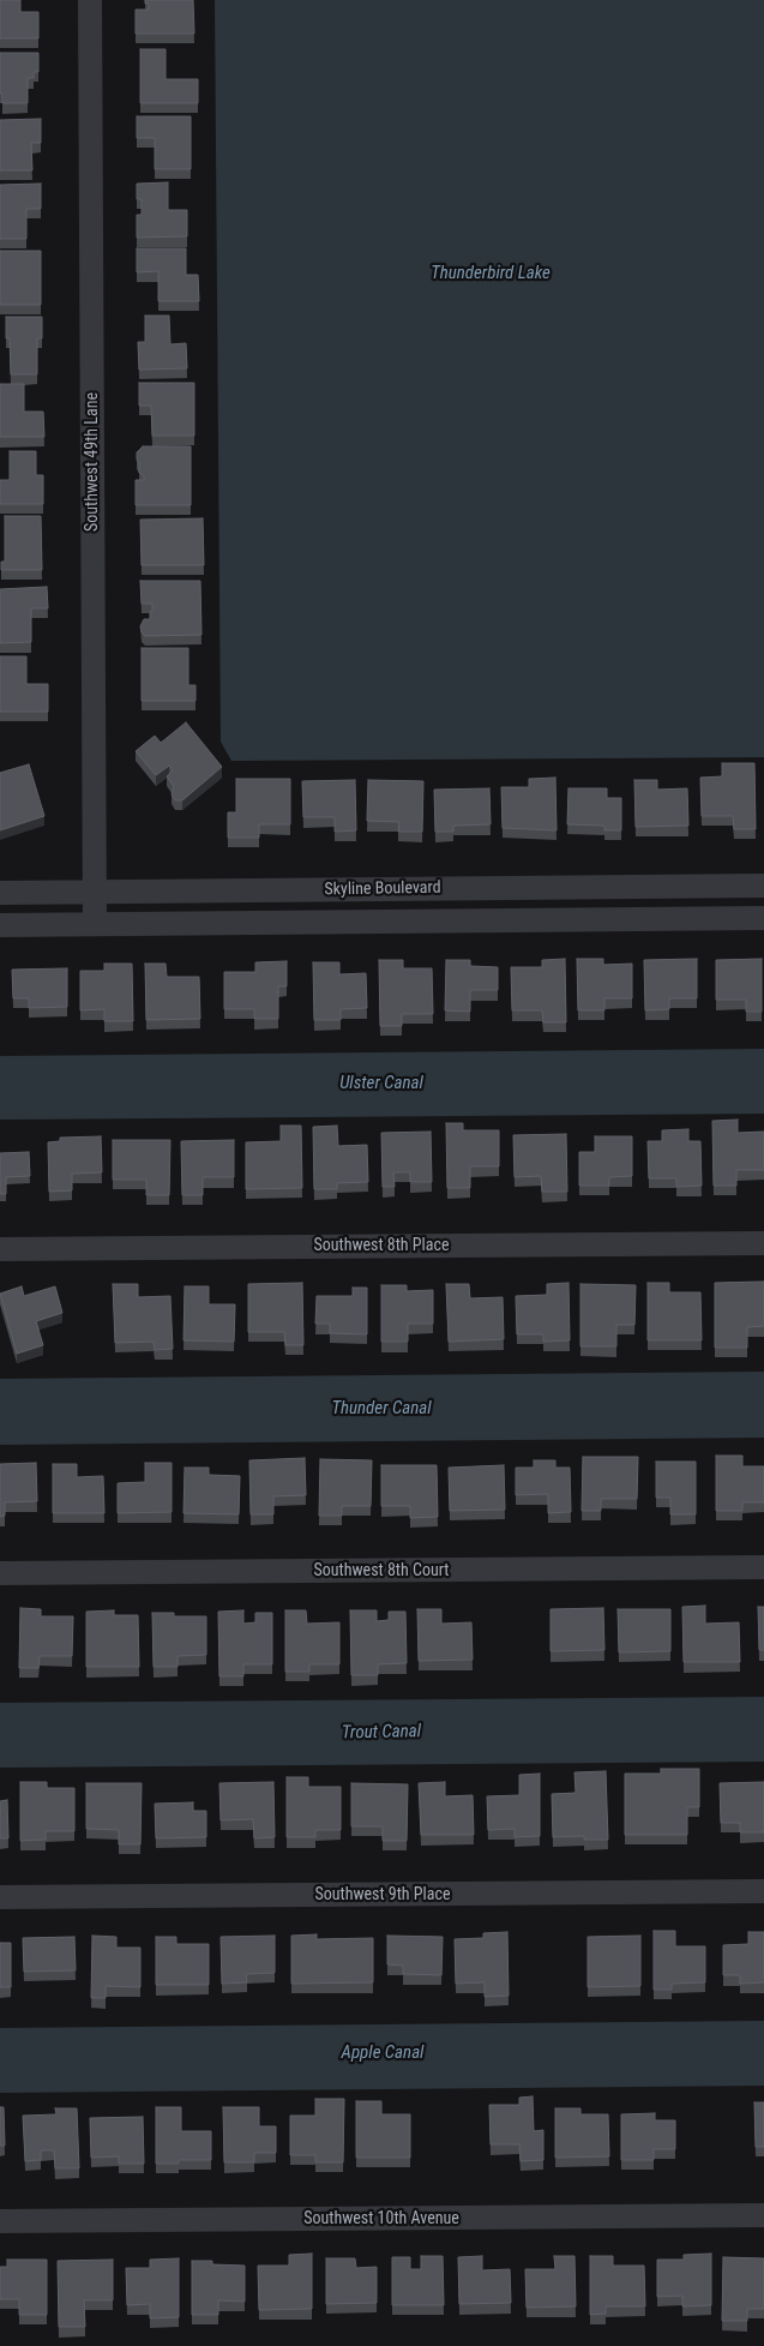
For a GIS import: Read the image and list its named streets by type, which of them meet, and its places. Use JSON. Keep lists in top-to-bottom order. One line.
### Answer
{"streets":{"street":["Southwest 49th Lane","Skyline Boulevard","Southwest 8th Place","Southwest 8th Court","Southwest 9th Place","Southwest 10th Avenue"]},"crossings":[["Southwest 49th Lane","Skyline Boulevard"]],"water":["Thunderbird Lake","Ulster Canal","Thunder Canal","Trout Canal","Apple Canal"]}
